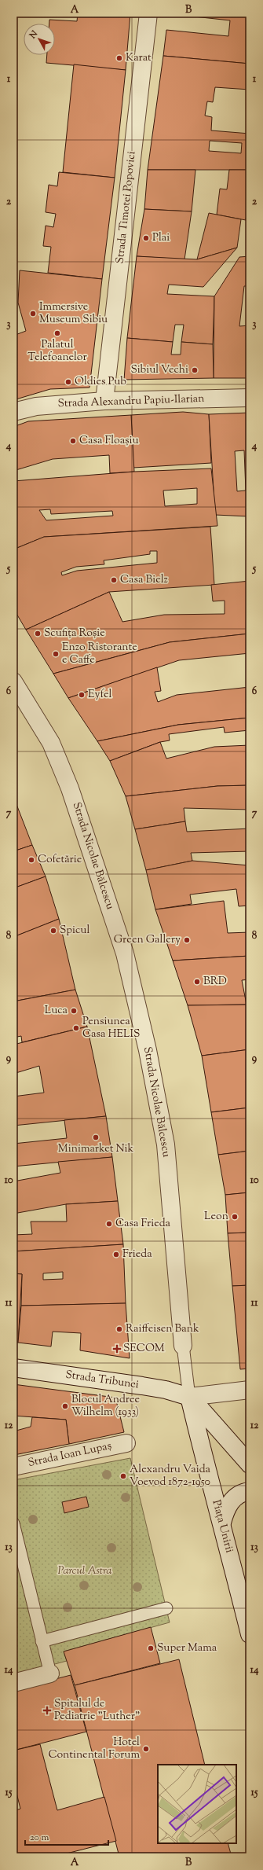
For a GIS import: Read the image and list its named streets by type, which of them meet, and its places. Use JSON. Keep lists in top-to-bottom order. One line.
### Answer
{"streets":{"street":["Strada Timotei Popovici","Strada Alexandru Papiu-Ilarian","Strada Nicolae Bălcescu","Strada Tribunei","Strada Ioan Lupaș","Piața Unirii"]},"crossings":[["Strada Timotei Popovici","Strada Alexandru Papiu-Ilarian"],["Strada Nicolae Bălcescu","Strada Tribunei"],["Strada Nicolae Bălcescu","Piața Unirii"],["Strada Tribunei","Piața Unirii"]],"parks":["Parcul Astra"],"places":{"other":["Karat","Plai","Immersive Museum Sibiu","Palatul Telefoanelor","Sibiul Vechi","Oldies Pub","Casa Floașiu","Casa Bielz","Scufița Roșie","Enzo Ristorante e Caffe","Eyfel","Cofetărie","Spicul","Green Gallery","BRD","Luca","Pensiunea Casa HELIS","Minimarket Nik","Leon","Casa Frieda","Frieda","Raiffeisen Bank","Blocul Andree Wilhelm (1933)","Alexandru Vaida Voevod 1872-1950","Super Mama","Hotel Continental Forum"],"health":["SECOM","Spitalul de Pediatrie \"Luther\""]},"scale_bar":"20 m","north":"top left","grid":{"columns":["A","B"],"rows":["1","2","3","4","5","6","7","8","9","10","11","12","13","14","15"]}}
